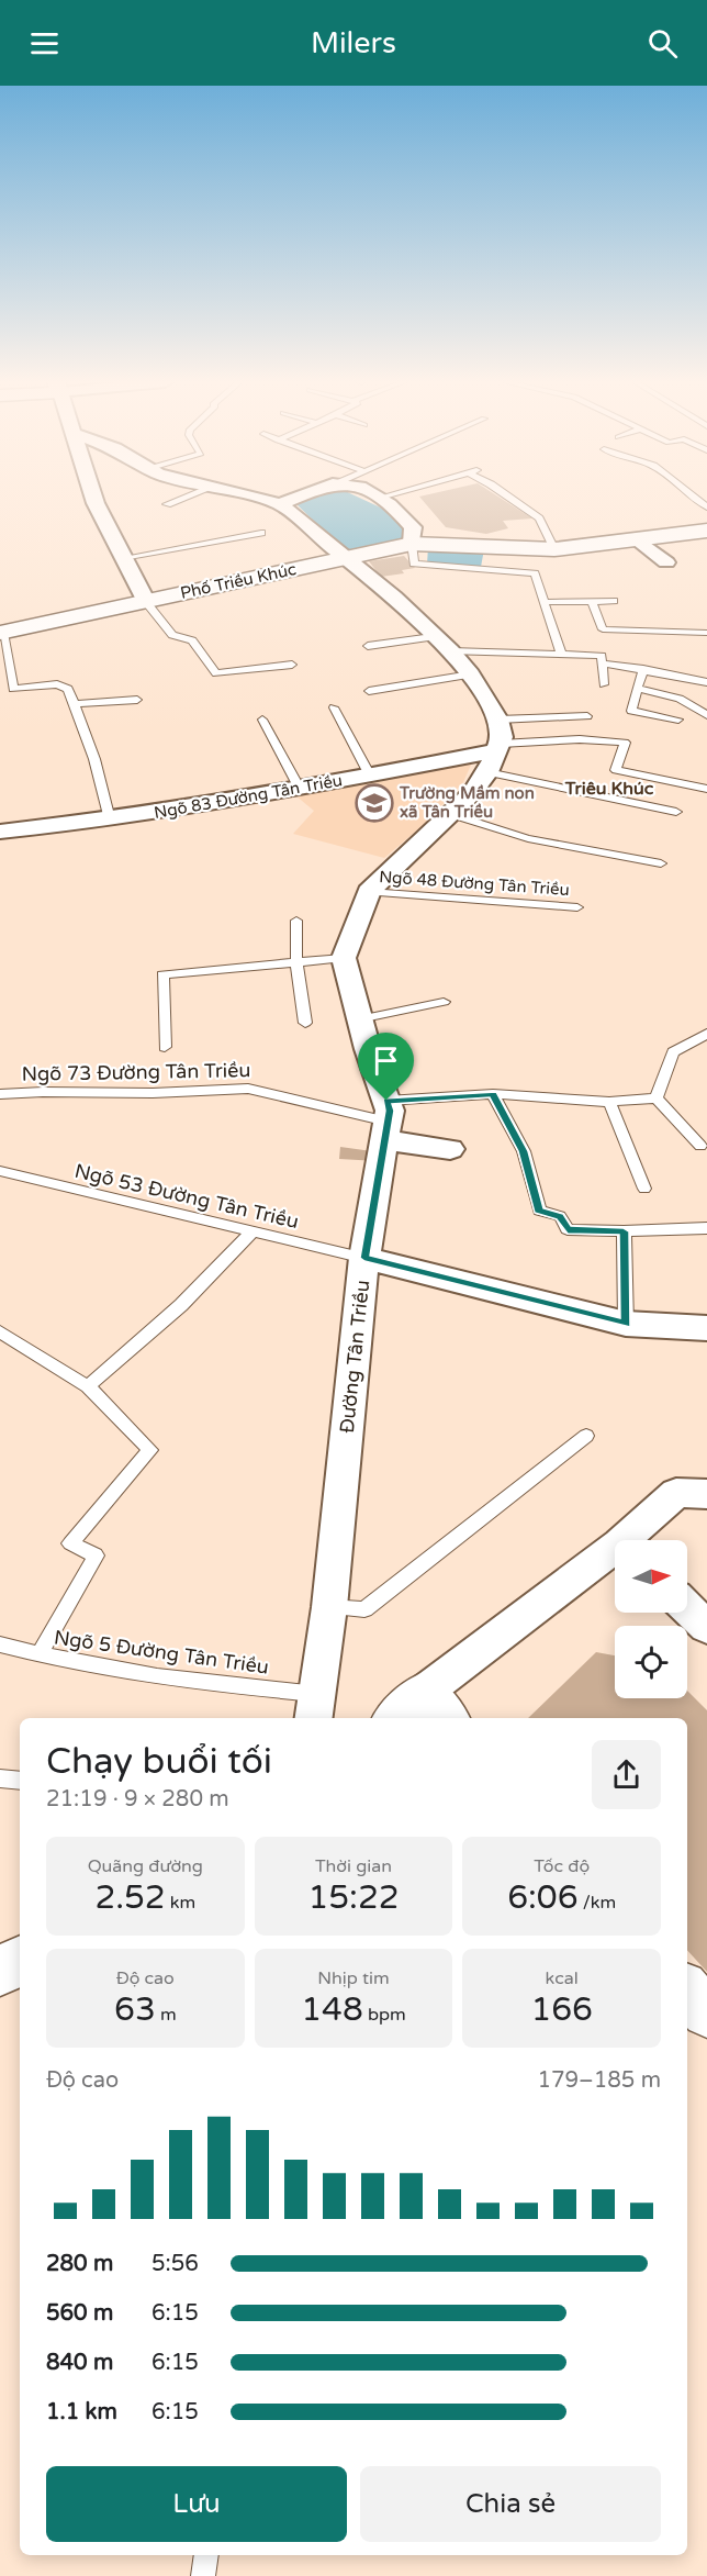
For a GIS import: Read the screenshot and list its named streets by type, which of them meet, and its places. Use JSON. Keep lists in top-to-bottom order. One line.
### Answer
{"streets":{"street":["Phố Triều Khúc","Ngõ 83 Đường Tân Triều","Đường Tân Triều"],"lane":["Ngõ 48 Đường Tân Triều","Ngõ 73 Đường Tân Triều","Ngõ 53 Đường Tân Triều","Ngõ 5 Đường Tân Triều"]},"crossings":[["Ngõ 73 Đường Tân Triều","Đường Tân Triều"],["Ngõ 53 Đường Tân Triều","Đường Tân Triều"],["Đường Tân Triều","Ngõ 5 Đường Tân Triều"]],"districts":["Triêu Khúc"],"places":{"school or university":["Trường Mầm non xã Tân Triều"]},"north":"right","page":{"header":"Milers","heading":["Chạy buổi tối","21:19 · 9 × 280 m"],"stats":[["Quãng đường","2.52 km"],["Thời gian","15:22"],["Tốc độ","6:06 /km"],["Độ cao","63 m"],["Nhịp tim","148 bpm"],["kcal","166"]],"chart":["Độ cao","179–185 m"],"list":[{"name":"280 m","note":"5:56"},{"name":"560 m","note":"6:15"},{"name":"840 m","note":"6:15"},{"name":"1.1 km","note":"6:15"}],"buttons":["Lưu","Chia sẻ"]}}
